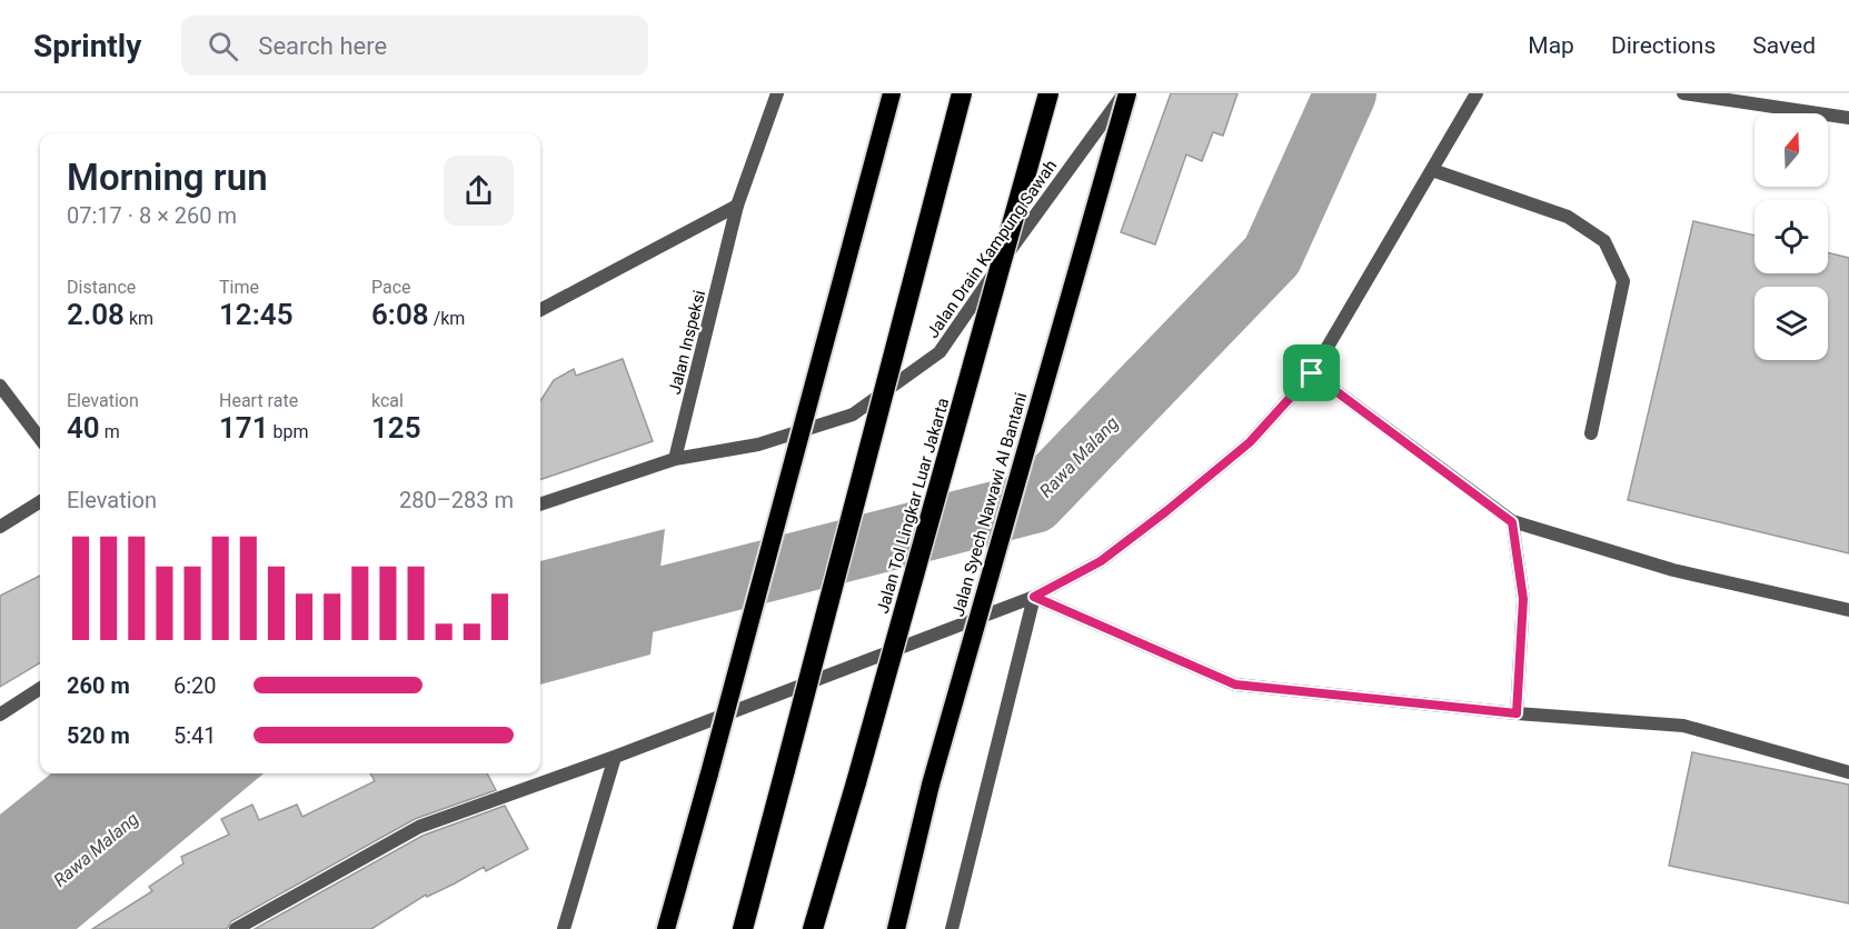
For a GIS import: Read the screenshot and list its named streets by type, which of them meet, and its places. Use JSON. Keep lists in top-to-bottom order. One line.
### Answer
{"streets":{"highway":["Jalan Syech Nawawi Al Bantani","Jalan Tol Lingkar Luar Jakarta"],"street":["Jalan Drain Kampung Sawah","Jalan Inspeksi"]},"crossings":[["Jalan Drain Kampung Sawah","Jalan Inspeksi"],["Jalan Drain Kampung Sawah","Jalan Syech Nawawi Al Bantani"]],"water":["Rawa Malang"],"north":"top","page":{"header":"Sprintly","search":"Search here","nav":["Map","Directions","Saved"],"heading":["Morning run","07:17 · 8 × 260 m"],"stats":[["Distance","2.08 km"],["Time","12:45"],["Pace","6:08 /km"],["Elevation","40 m"],["Heart rate","171 bpm"],["kcal","125"]],"chart":["Elevation","280–283 m"],"list":[{"name":"260 m","note":"6:20"},{"name":"520 m","note":"5:41"}]}}
